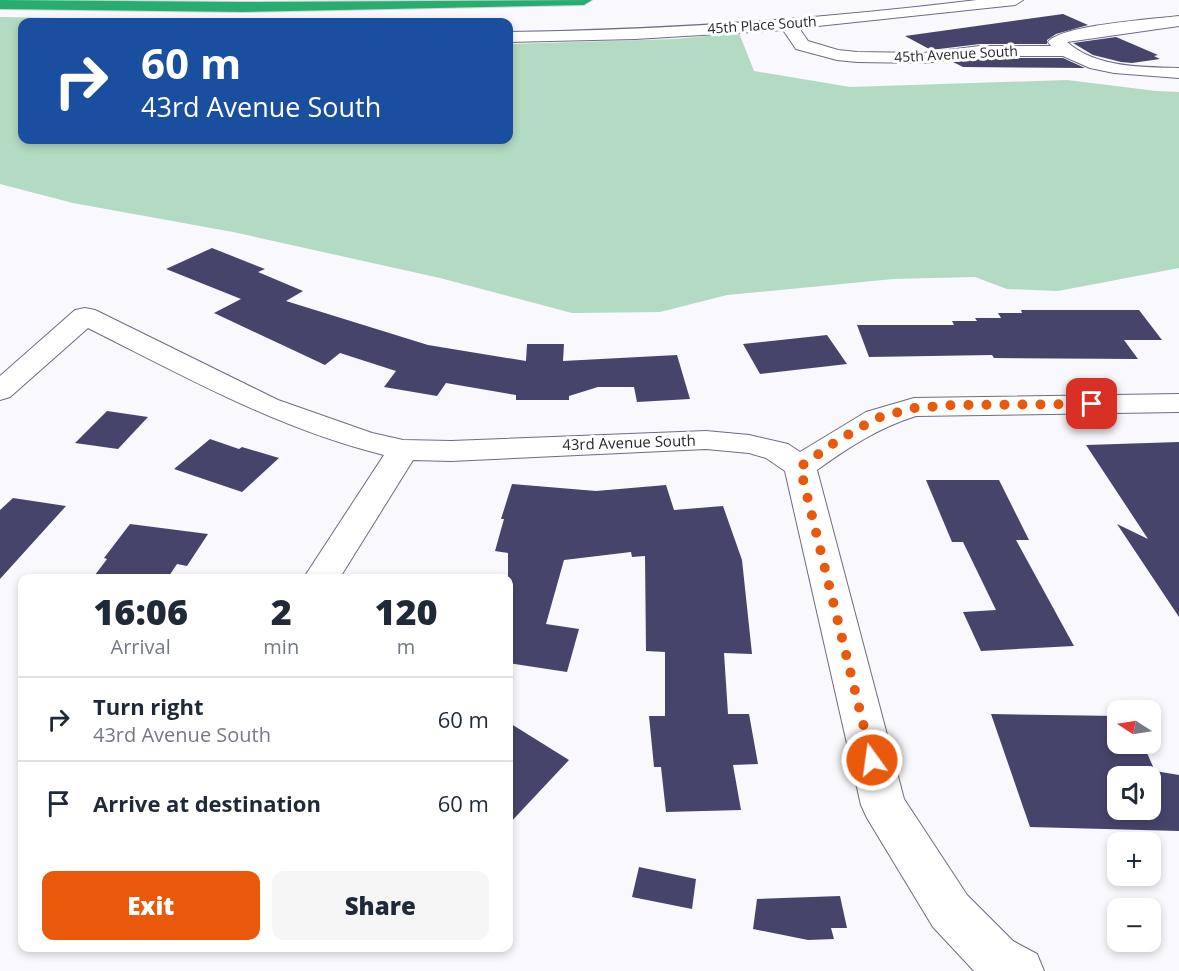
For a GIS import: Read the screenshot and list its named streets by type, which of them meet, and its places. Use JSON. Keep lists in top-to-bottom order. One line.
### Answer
{"streets":{"street":["45th Place South","45th Avenue South","43rd Avenue South"]},"crossings":[["45th Place South","45th Avenue South"]],"north":"left","page":{"turn":["60 m","43rd Avenue South"],"eta":["16:06","Arrival","2","min","120","m"],"list":[{"name":"Turn right","note":"43rd Avenue South","value":"60 m"},{"name":"Arrive at destination","value":"60 m"}],"map_buttons":["+","−"],"buttons":["Exit","Share"]}}
